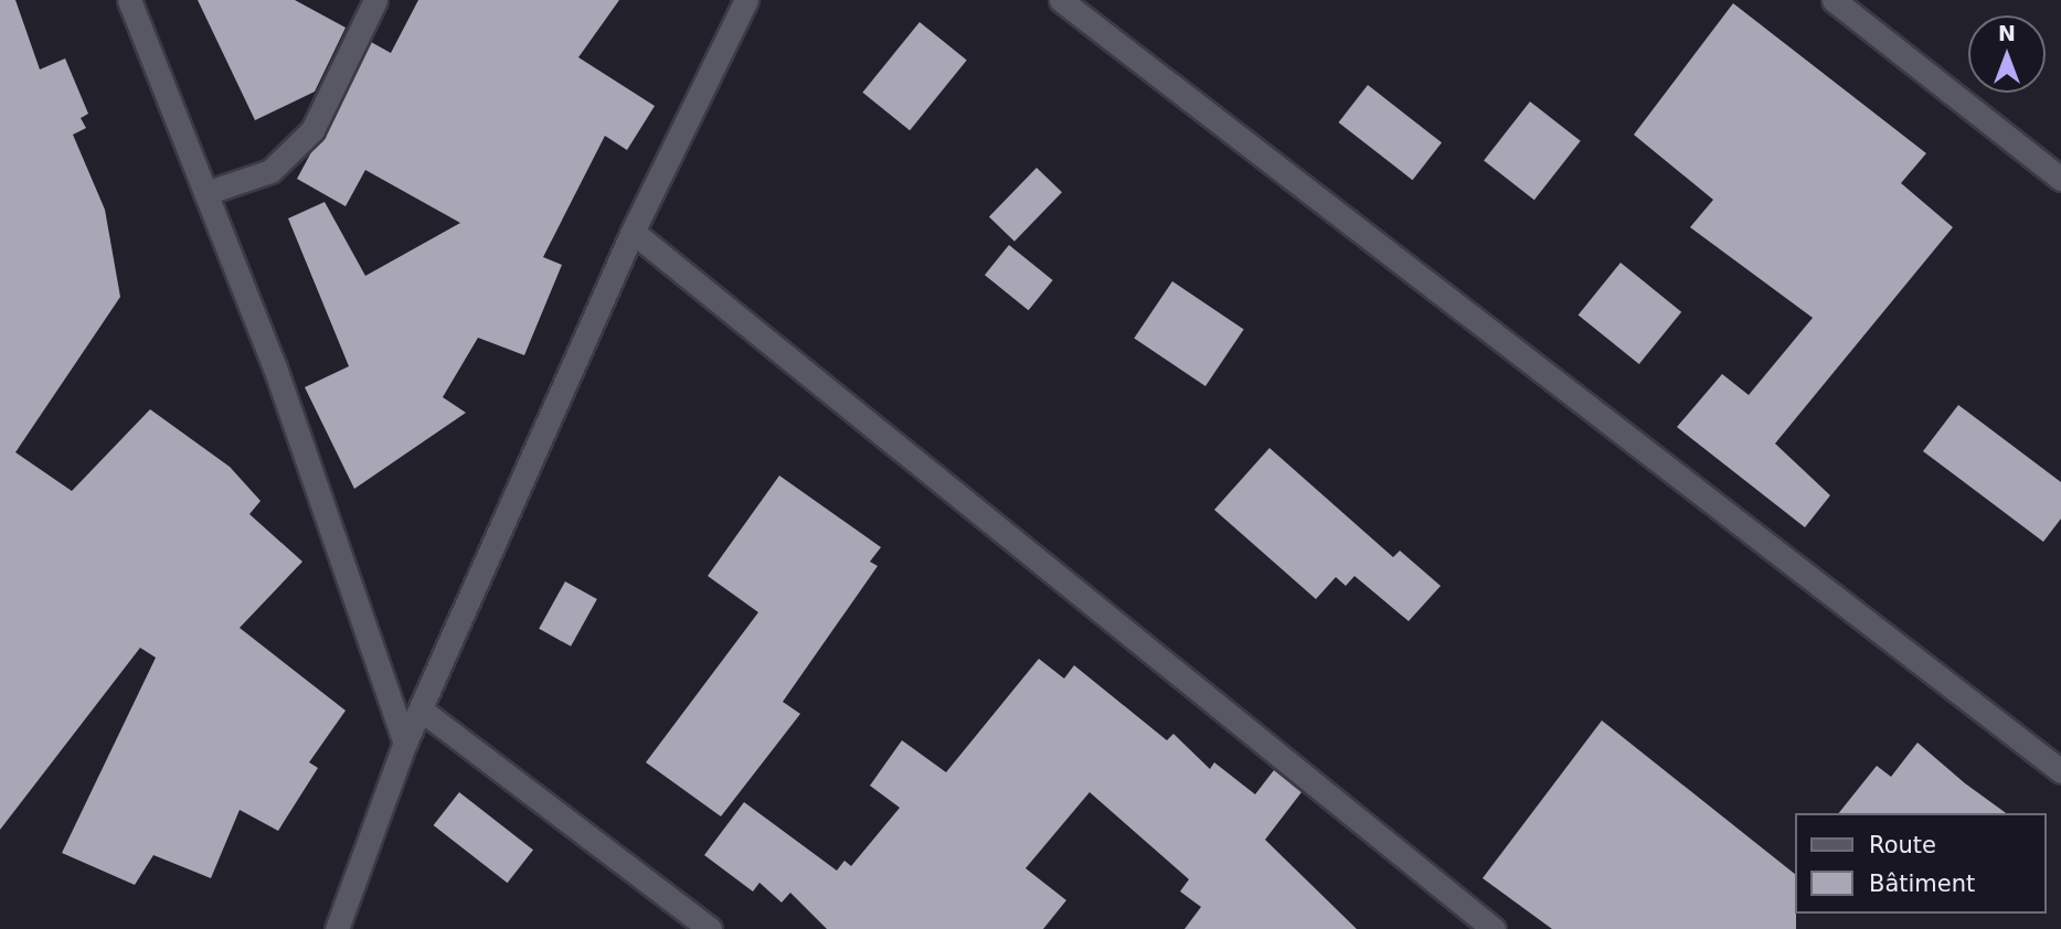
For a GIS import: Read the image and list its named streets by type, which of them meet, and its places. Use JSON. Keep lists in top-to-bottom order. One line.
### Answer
{"legend":["Route","Bâtiment"],"north":"top"}
